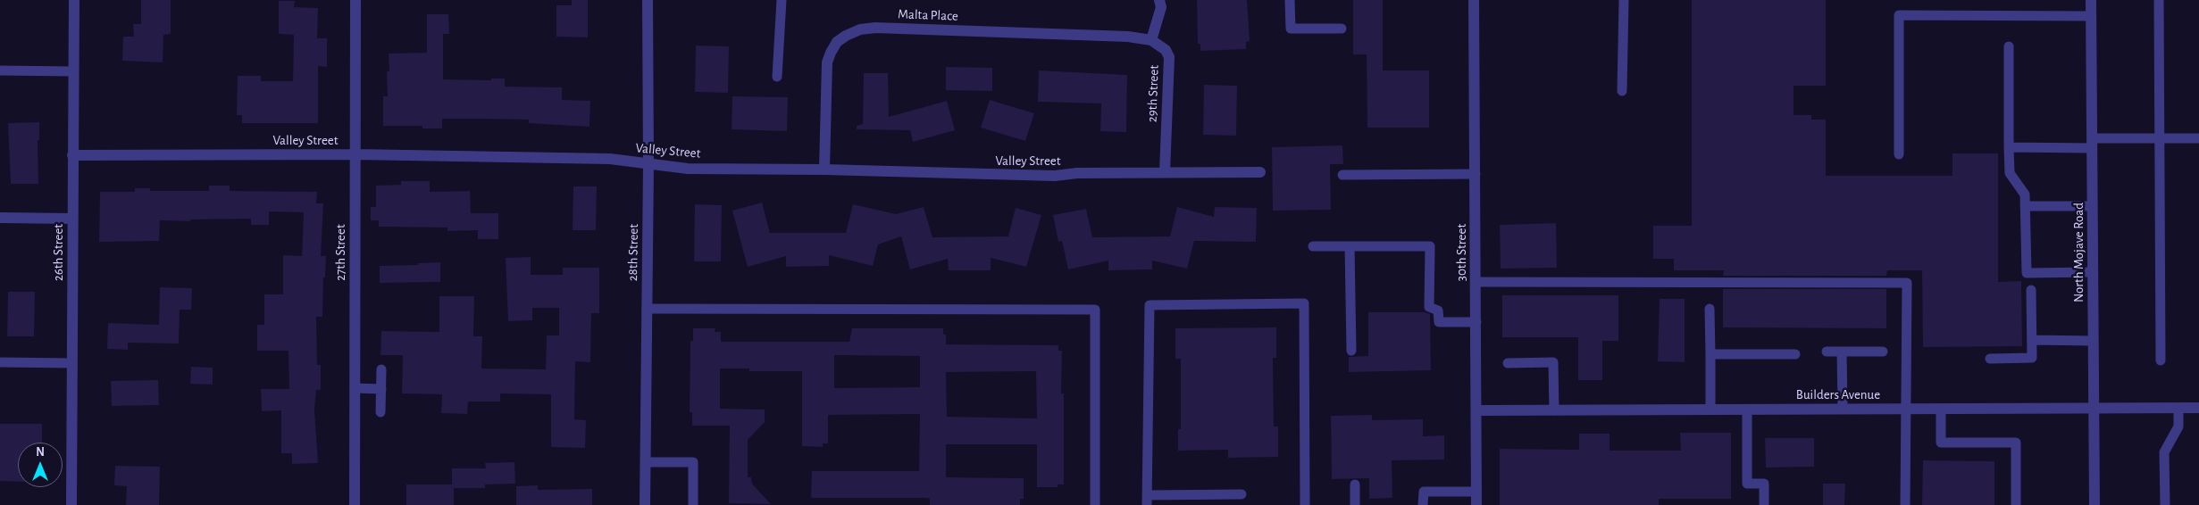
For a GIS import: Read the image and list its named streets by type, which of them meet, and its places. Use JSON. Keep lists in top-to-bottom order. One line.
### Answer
{"streets":{"street":["Malta Place","29th Street","Valley Street","26th Street","27th Street","28th Street","30th Street","North Mojave Road","Builders Avenue"]},"crossings":[["Malta Place","29th Street"],["Malta Place","Valley Street"],["29th Street","Valley Street"],["Valley Street","26th Street"],["Valley Street","27th Street"],["Valley Street","28th Street"],["30th Street","Builders Avenue"],["North Mojave Road","Builders Avenue"]],"north":"top"}
